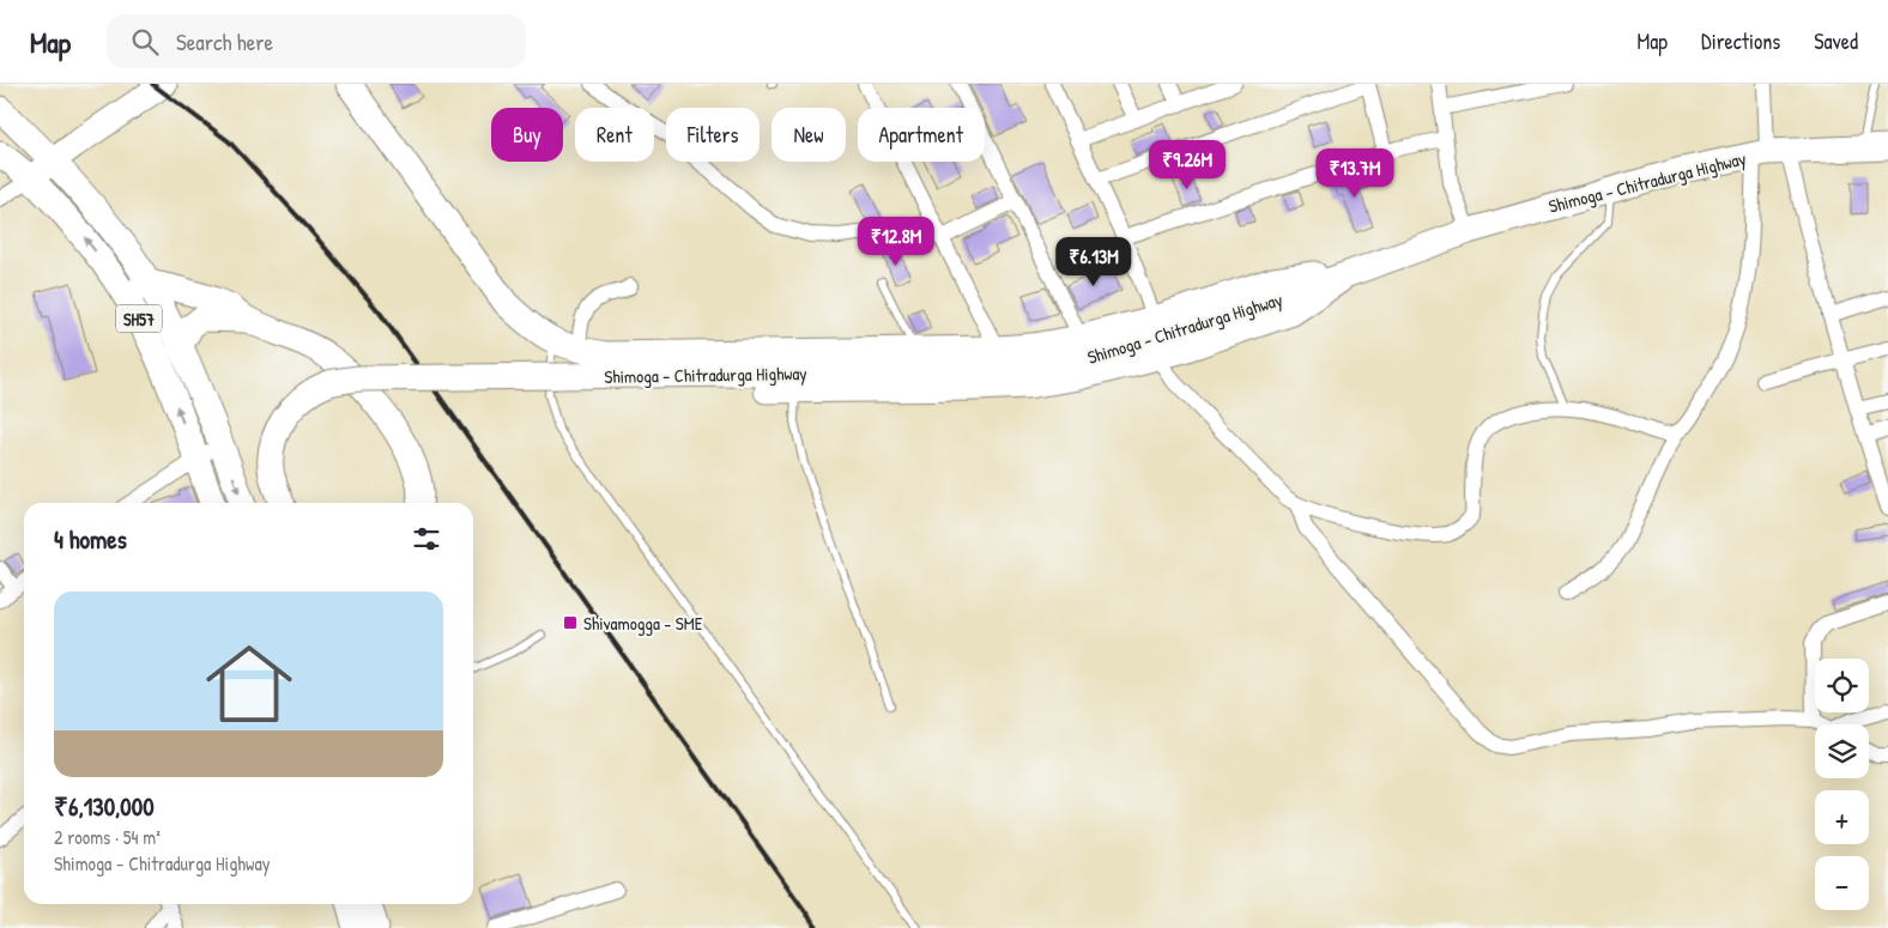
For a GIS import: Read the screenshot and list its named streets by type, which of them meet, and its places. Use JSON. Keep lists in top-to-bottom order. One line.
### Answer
{"streets":{"main road":["Shimoga - Chitradurga Highway","SH57"]},"places":{"transit":["Shivamogga - SME"]},"page":{"header":"Map","search":"Search here","nav":["Map","Directions","Saved"],"chip":["Buy","Rent","Filters","New","Apartment"],"price":["₹9.26M","₹13.7M","₹12.8M","₹6.13M"],"heading":"4 homes","list":[{"name":"₹6,130,000","note":"2 rooms · 54 m² · Shimoga - Chitradurga Highway"}],"map_buttons":["+","−"]}}
